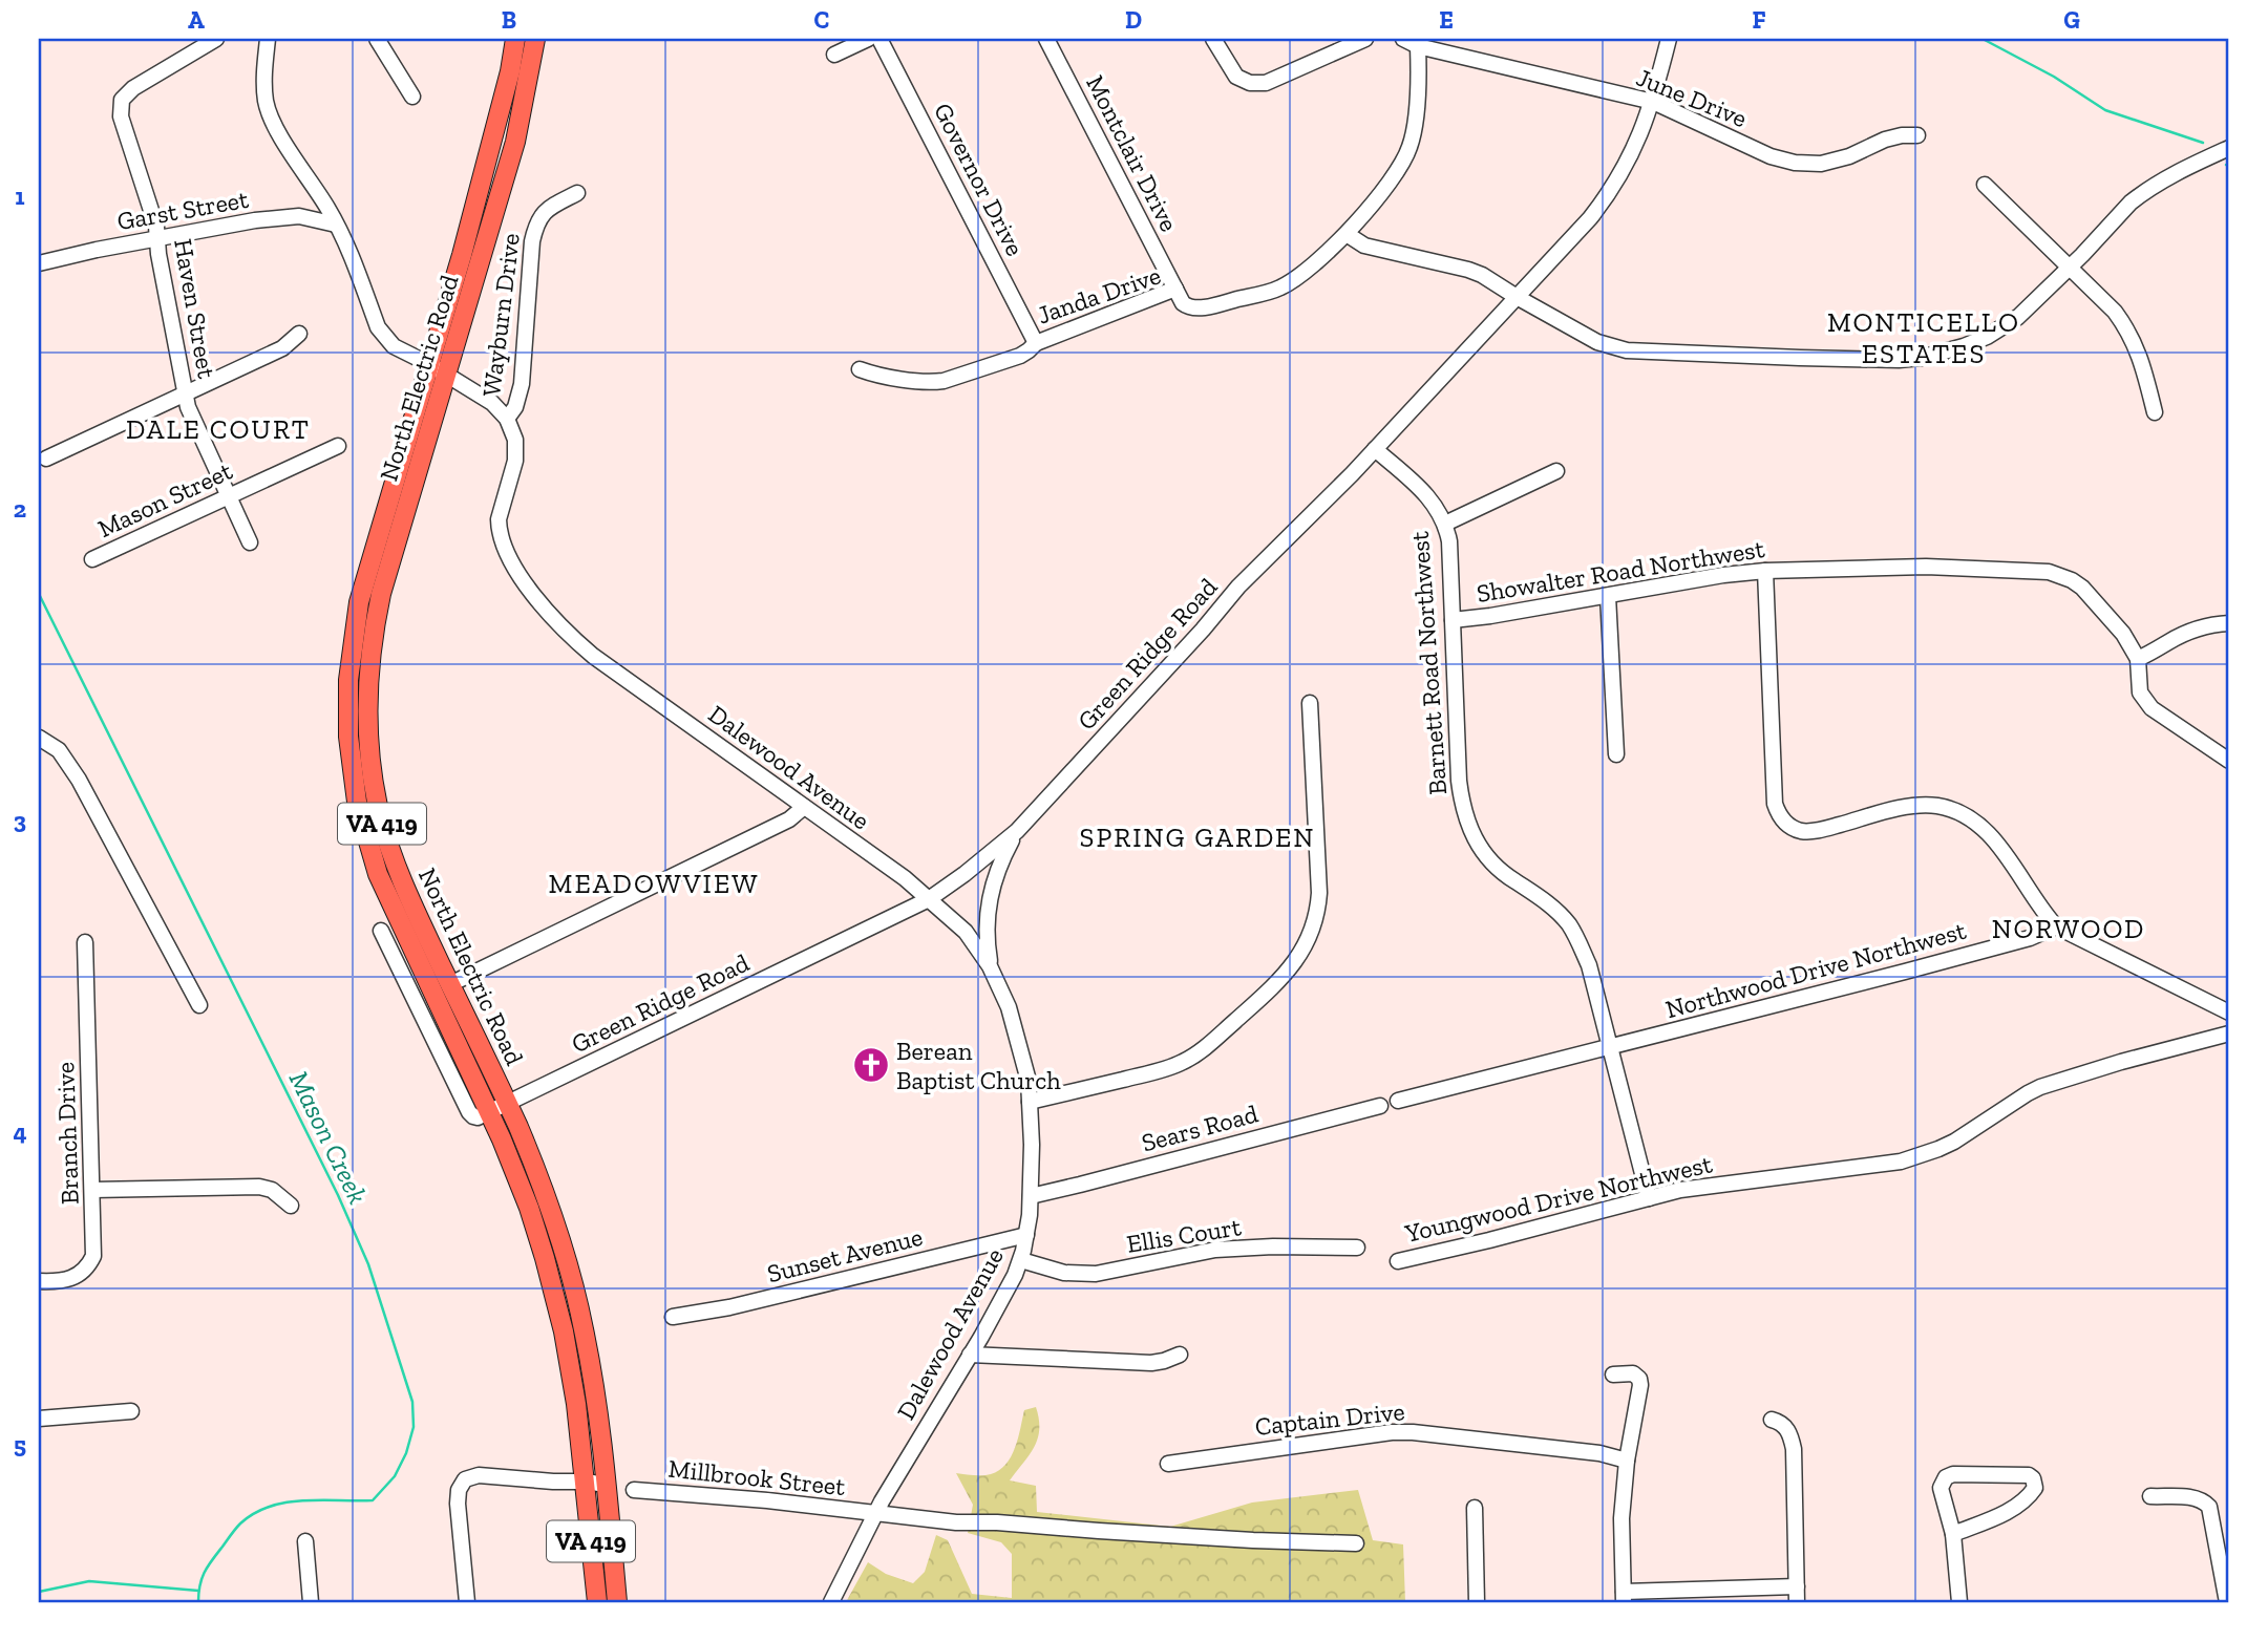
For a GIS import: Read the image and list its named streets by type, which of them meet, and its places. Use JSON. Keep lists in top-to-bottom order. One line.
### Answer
{"streets":{"main road":["North Electric Road","VA 419"],"street":["June Drive","Montclair Drive","Governor Drive","Garst Street","Janda Drive","Haven Street","Wayburn Drive","Mason Street","Showalter Road Northwest","Green Ridge Road","Barnett Road Northwest","Dalewood Avenue","Northwood Drive Northwest","Sears Road","Branch Drive","Youngwood Drive Northwest","Ellis Court","Sunset Avenue","Captain Drive","Millbrook Street"]},"crossings":[["June Drive","Janda Drive"],["June Drive","Green Ridge Road"],["Montclair Drive","Janda Drive"],["Governor Drive","Janda Drive"],["Garst Street","Haven Street"],["Haven Street","Mason Street"],["Wayburn Drive","Dalewood Avenue"],["North Electric Road","Green Ridge Road"],["North Electric Road","VA 419"],["Showalter Road Northwest","Barnett Road Northwest"],["Green Ridge Road","Barnett Road Northwest"],["Green Ridge Road","Dalewood Avenue"],["Barnett Road Northwest","Northwood Drive Northwest"],["Barnett Road Northwest","Youngwood Drive Northwest"],["Dalewood Avenue","Sears Road"],["Dalewood Avenue","Ellis Court"],["Dalewood Avenue","Sunset Avenue"],["Dalewood Avenue","Millbrook Street"]],"districts":["MONTICELLO ESTATES","DALE COURT","SPRING GARDEN","MEADOWVIEW","NORWOOD"],"water":["Mason Creek"],"places":{"church":["Berean Baptist Church"]},"grid":{"columns":["A","B","C","D","E","F","G"],"rows":["1","2","3","4","5"]}}
